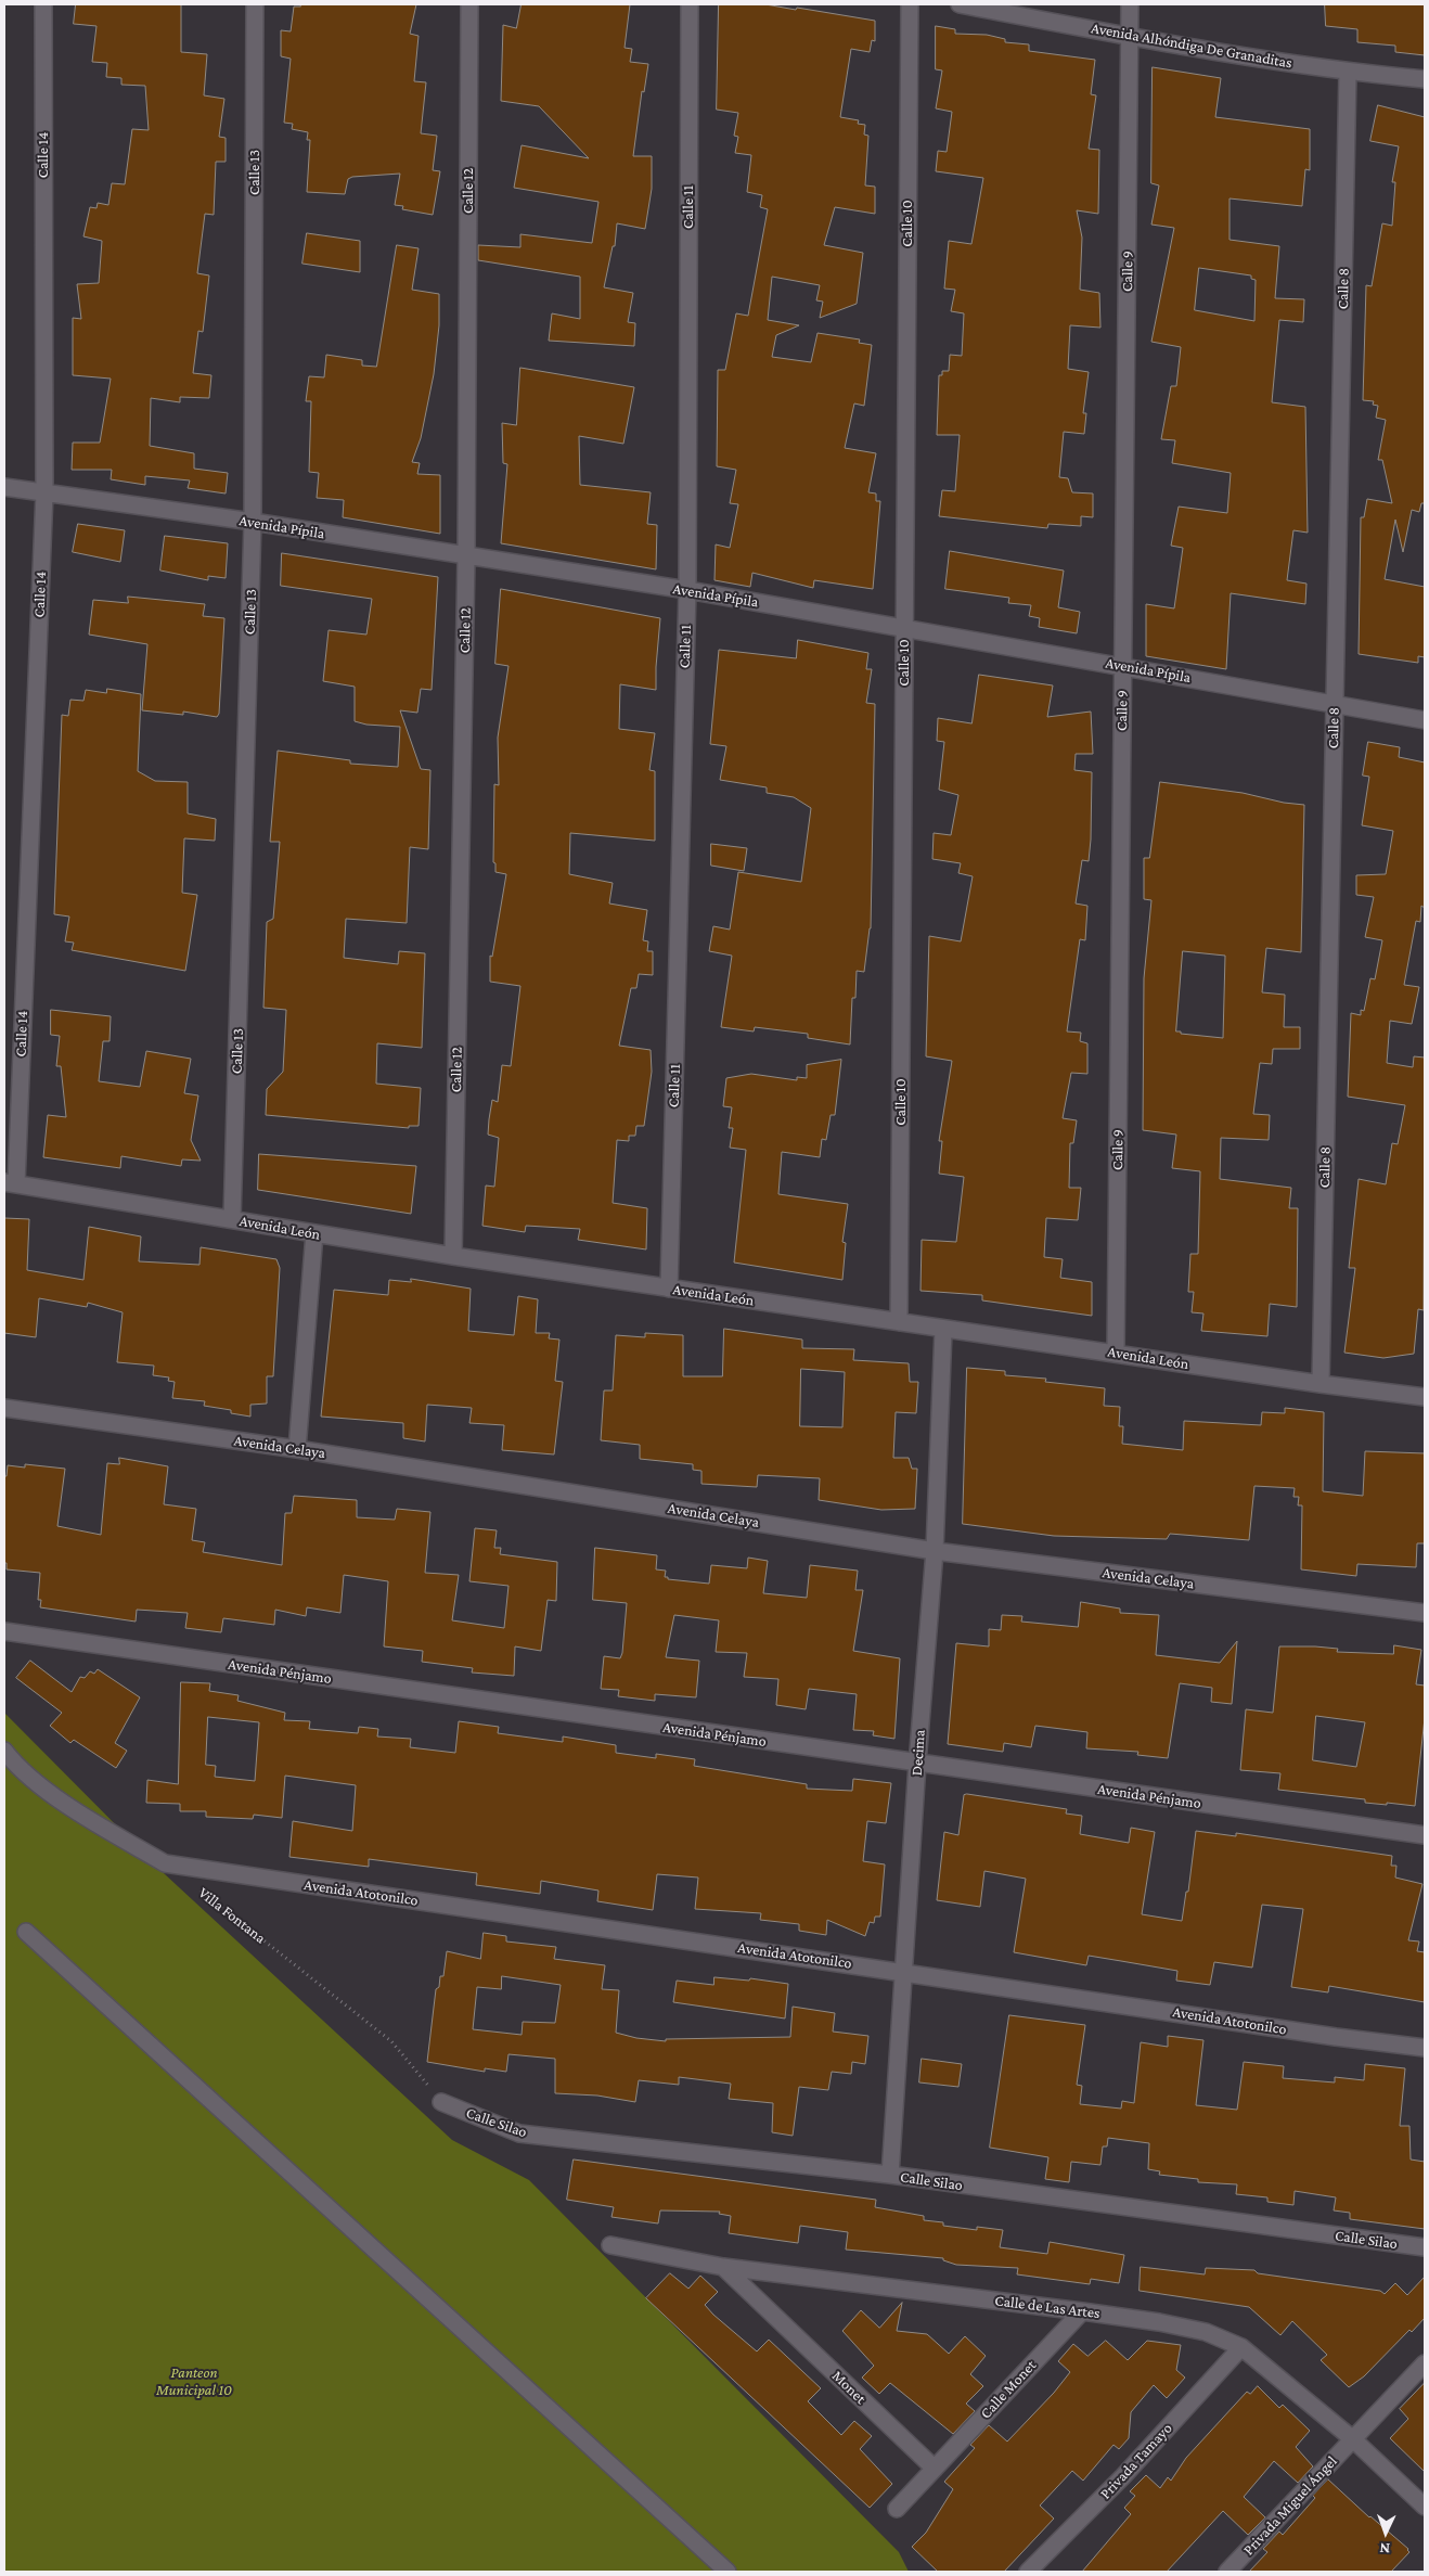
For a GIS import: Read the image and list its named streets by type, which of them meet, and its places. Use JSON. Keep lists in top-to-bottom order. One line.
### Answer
{"streets":{"street":["Avenida Alhóndiga De Granaditas","Calle 14","Calle 13","Calle 12","Calle 11","Calle 10","Calle 9","Calle 8","Avenida Pípila","Avenida León","Avenida Celaya","Avenida Pénjamo","Decima","Avenida Atotonilco","Calle Silao","Calle de Las Artes","Monet","Calle Monet","Privada Tamayo","Privada Miguel Ángel"],"path":["Villa Fontana"]},"crossings":[["Avenida Alhóndiga De Granaditas","Calle 9"],["Avenida Alhóndiga De Granaditas","Calle 8"],["Calle 14","Avenida Pípila"],["Calle 14","Avenida León"],["Calle 13","Avenida Pípila"],["Calle 13","Avenida León"],["Calle 12","Avenida Pípila"],["Calle 12","Avenida León"],["Calle 11","Avenida Pípila"],["Calle 11","Avenida León"],["Calle 10","Avenida Pípila"],["Calle 10","Avenida León"],["Calle 9","Avenida Pípila"],["Calle 9","Avenida León"],["Calle 8","Avenida Pípila"],["Calle 8","Avenida León"],["Avenida León","Decima"],["Avenida Celaya","Decima"],["Avenida Pénjamo","Decima"],["Decima","Avenida Atotonilco"],["Decima","Calle Silao"],["Villa Fontana","Calle Silao"],["Calle de Las Artes","Monet"],["Calle de Las Artes","Calle Monet"],["Calle de Las Artes","Privada Tamayo"],["Calle de Las Artes","Privada Miguel Ángel"],["Monet","Calle Monet"]],"parks":["Panteon Municipal 10"],"north":"bottom"}
